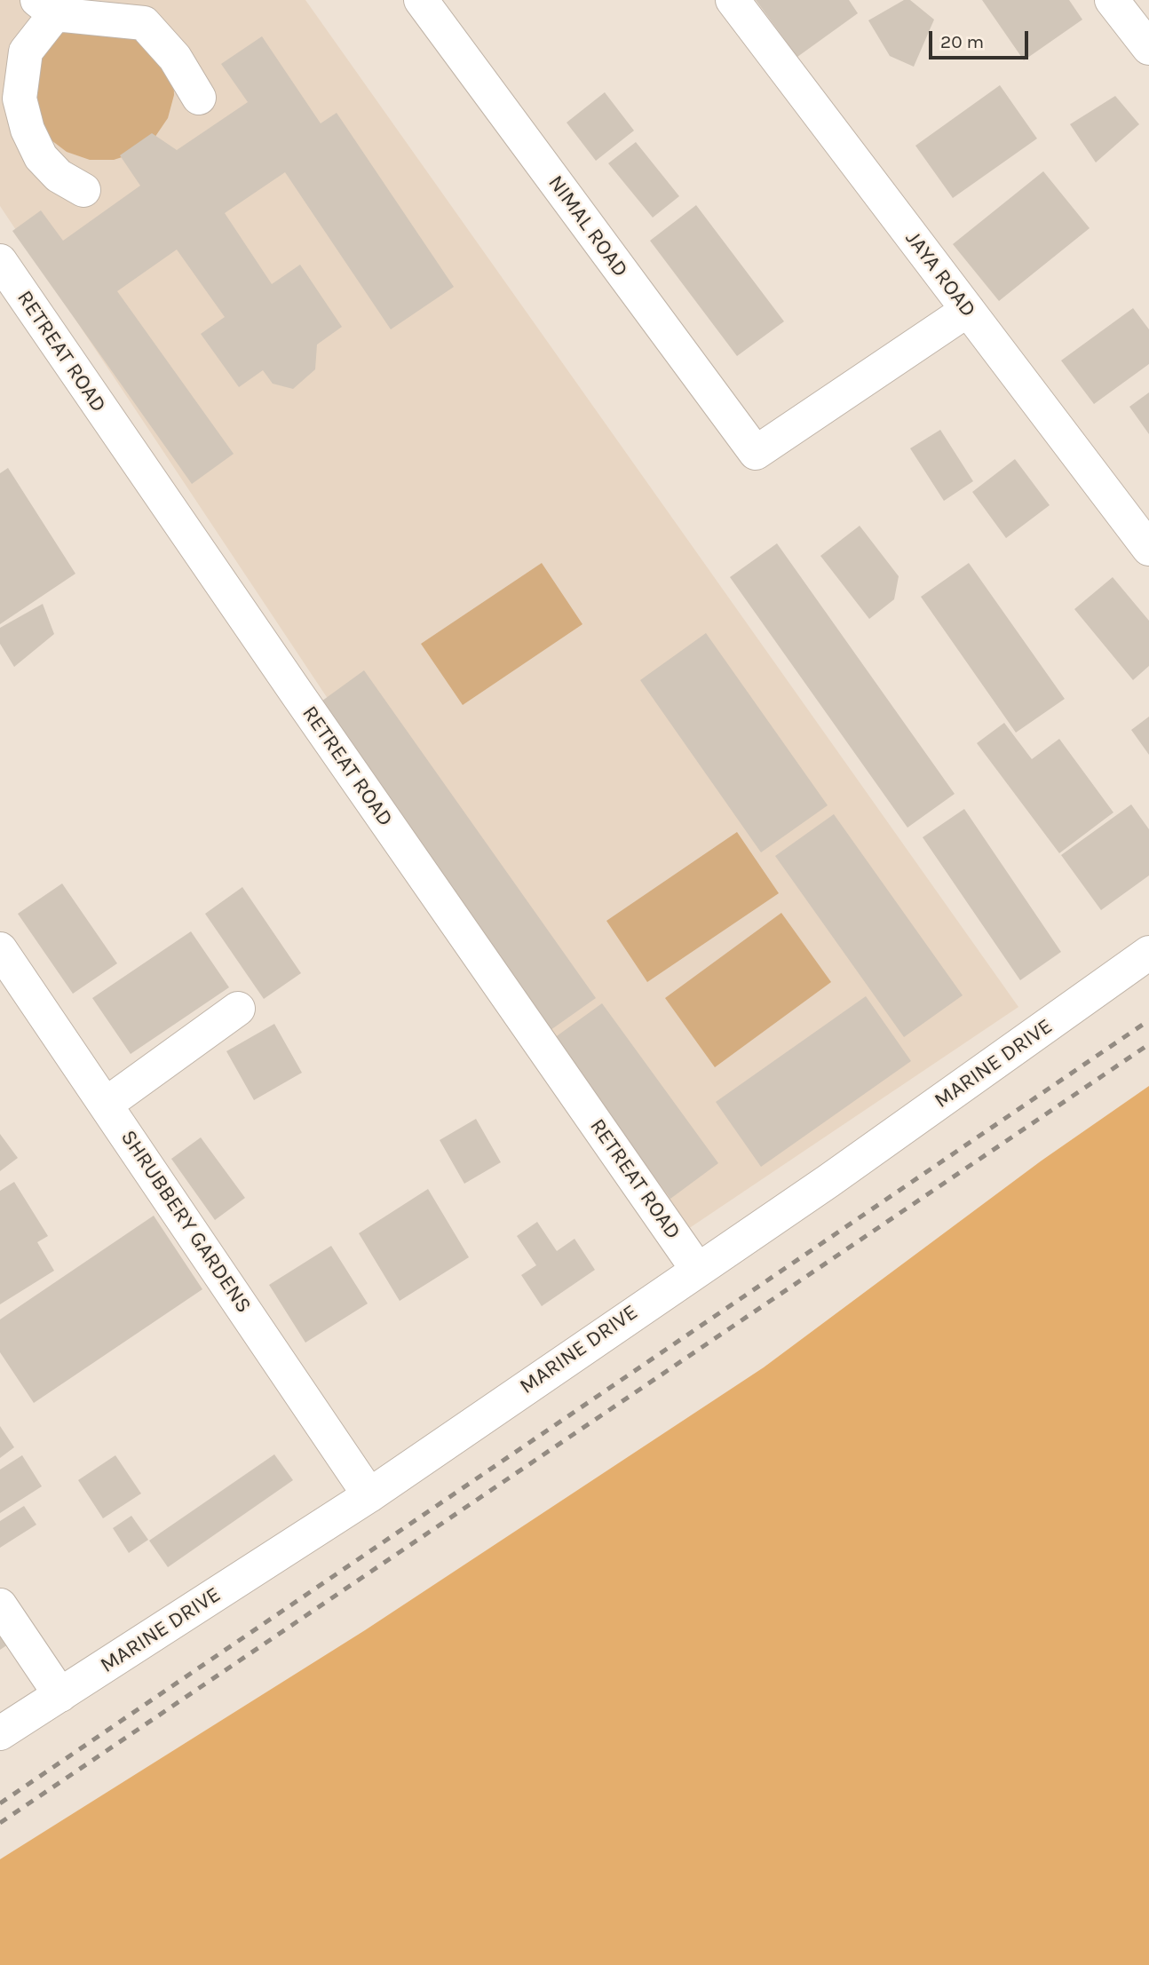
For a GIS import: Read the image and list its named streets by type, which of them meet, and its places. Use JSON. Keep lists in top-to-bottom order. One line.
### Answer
{"streets":{"street":["NIMAL ROAD","JAYA ROAD","RETREAT ROAD","MARINE DRIVE","SHRUBBERY GARDENS"]},"crossings":[["NIMAL ROAD","JAYA ROAD"],["RETREAT ROAD","MARINE DRIVE"],["MARINE DRIVE","SHRUBBERY GARDENS"]],"scale_bar":"20 m"}
